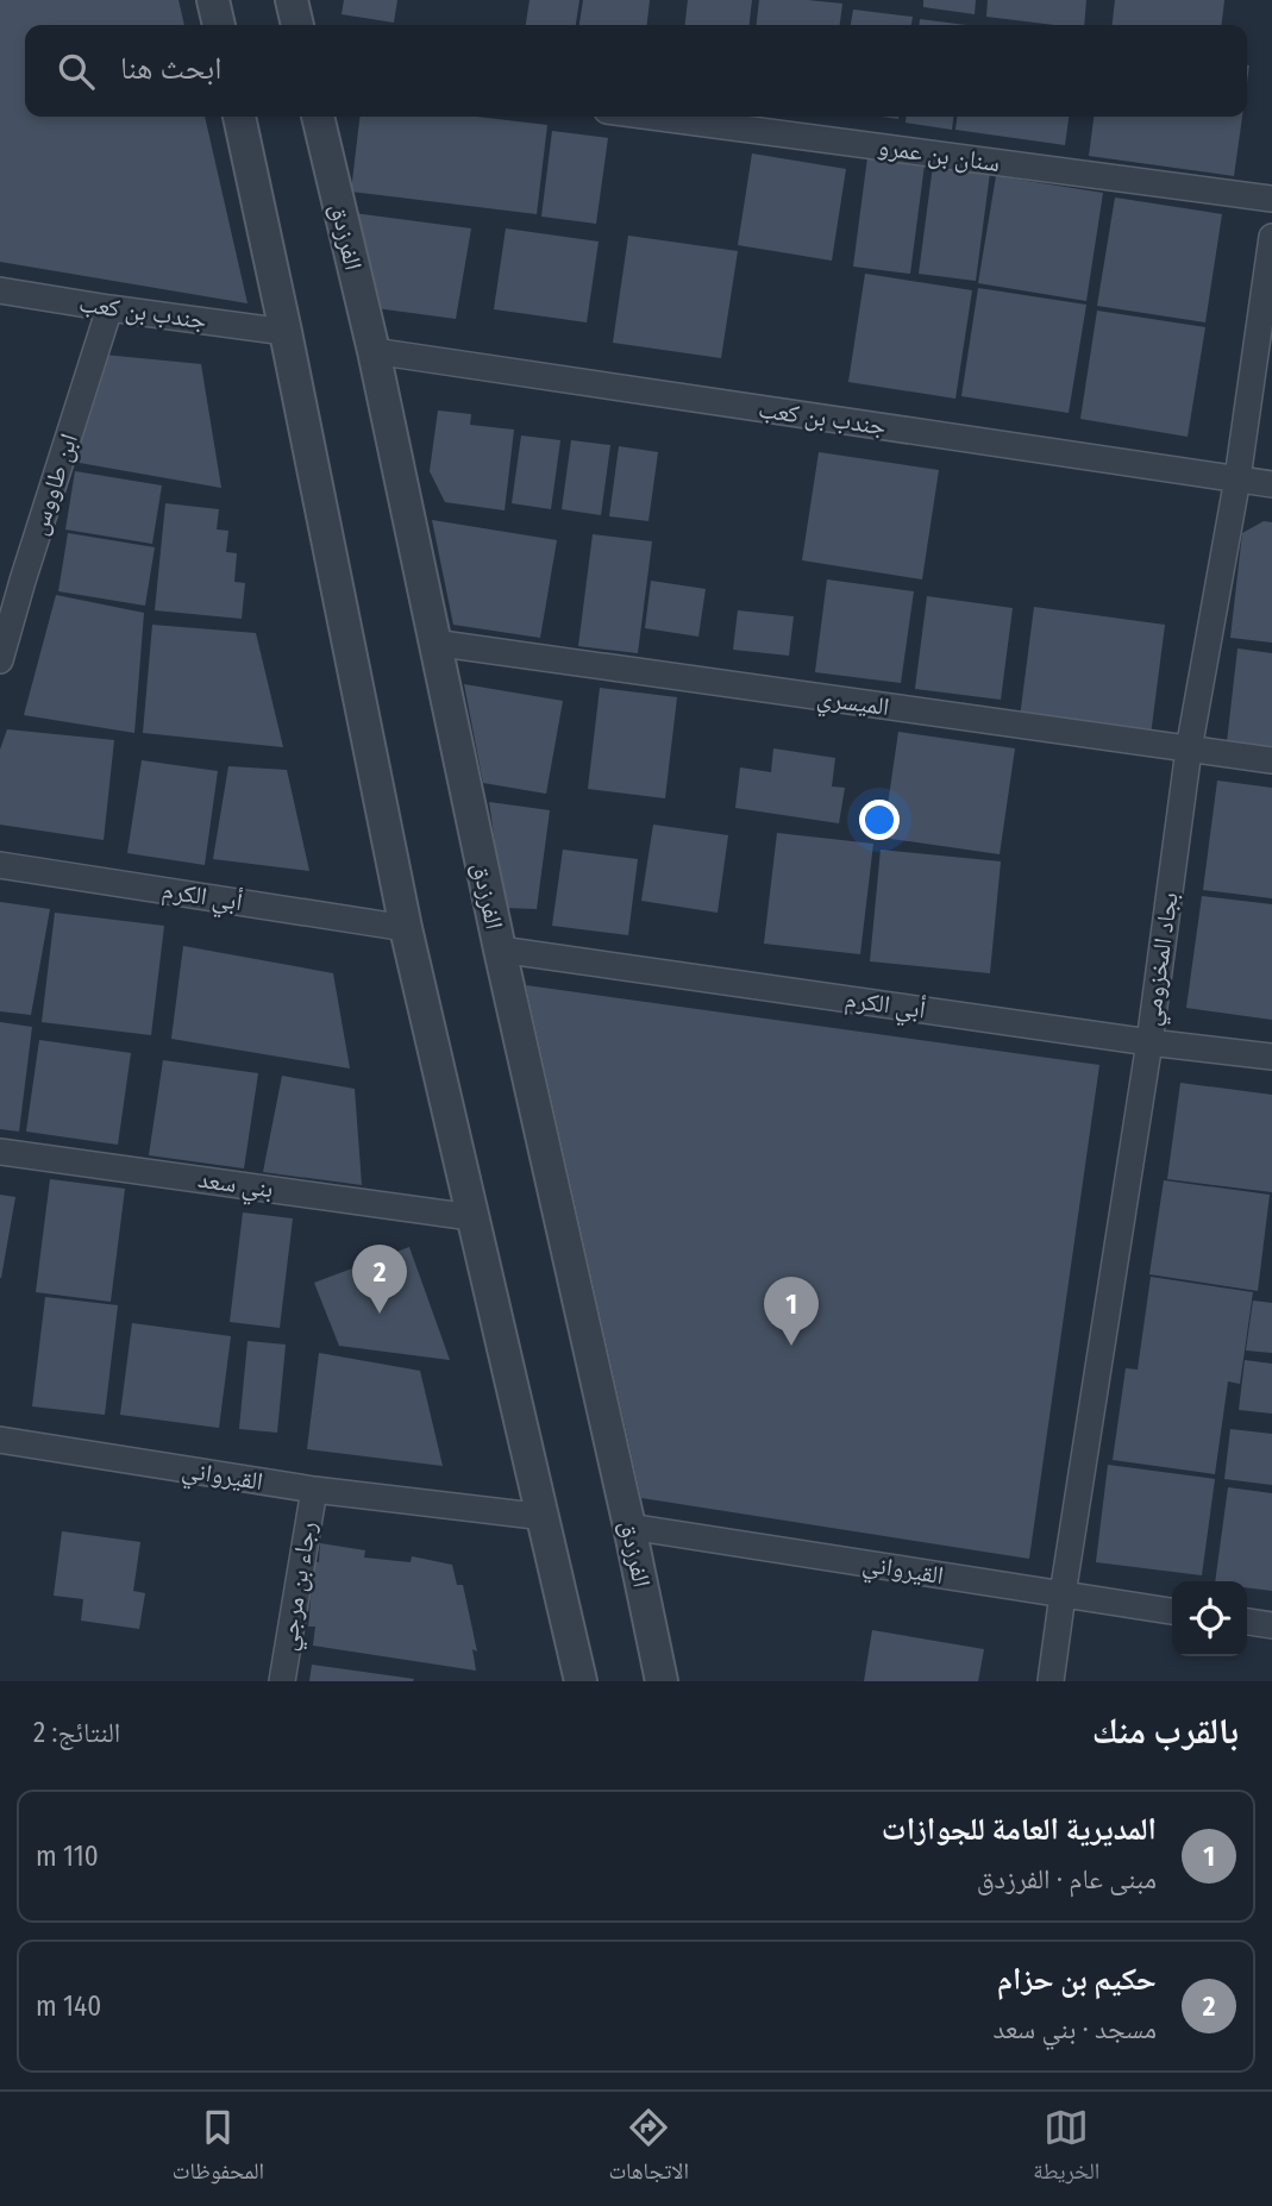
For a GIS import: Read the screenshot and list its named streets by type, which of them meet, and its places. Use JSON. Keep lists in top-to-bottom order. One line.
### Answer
{"streets":{"street":["سنان بن عمرو","الفرزدق","جندب بن كعب","ابن طاووس","الميسري","أبي الكرم","بجاد المخزومي","بني سعد","القيرواني","رجاء بن مرجي"]},"crossings":[["الفرزدق","جندب بن كعب"],["الفرزدق","الميسري"],["الفرزدق","أبي الكرم"],["الفرزدق","القيرواني"],["جندب بن كعب","ابن طاووس"],["جندب بن كعب","بجاد المخزومي"],["الميسري","بجاد المخزومي"],["أبي الكرم","بجاد المخزومي"],["بجاد المخزومي","القيرواني"],["القيرواني","رجاء بن مرجي"]],"page":{"search":"ابحث هنا","pins":["2","1"],"heading":["بالقرب منك","النتائج: 2"],"list":[{"mark":"1","name":"المديرية العامة للجوازات","note":"مبنى عام · الفرزدق","value":"110 m"},{"mark":"2","name":"حكيم بن حزام","note":"مسجد · بني سعد","value":"140 m"}],"nav":["الخريطة","الاتجاهات","المحفوظات"]}}
